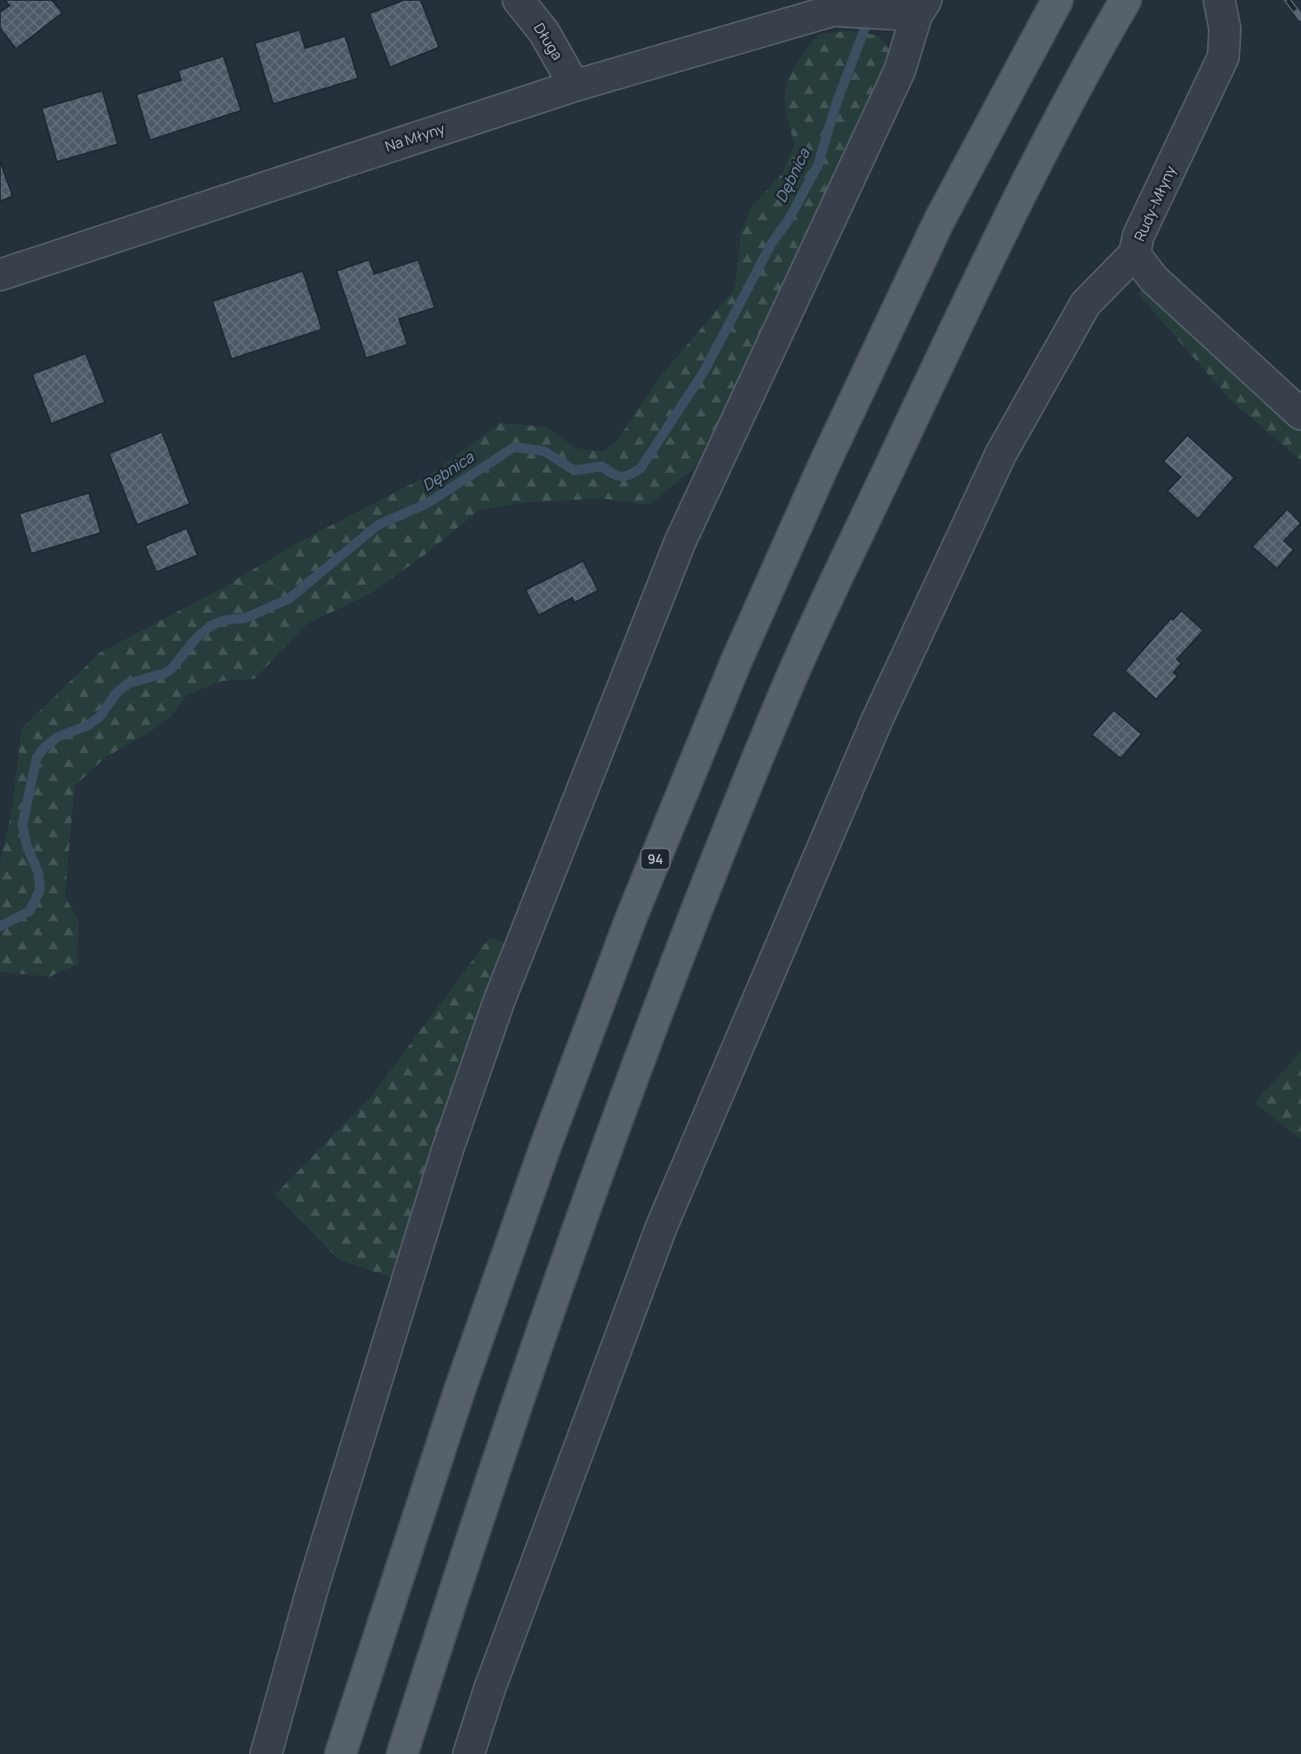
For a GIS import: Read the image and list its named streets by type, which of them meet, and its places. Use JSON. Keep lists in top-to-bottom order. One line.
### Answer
{"streets":{"main road":["94"],"street":["Długa","Na Młyny","Rudy-Młyny"]},"crossings":[["Długa","Na Młyny"]],"water":["Dębnica"]}
